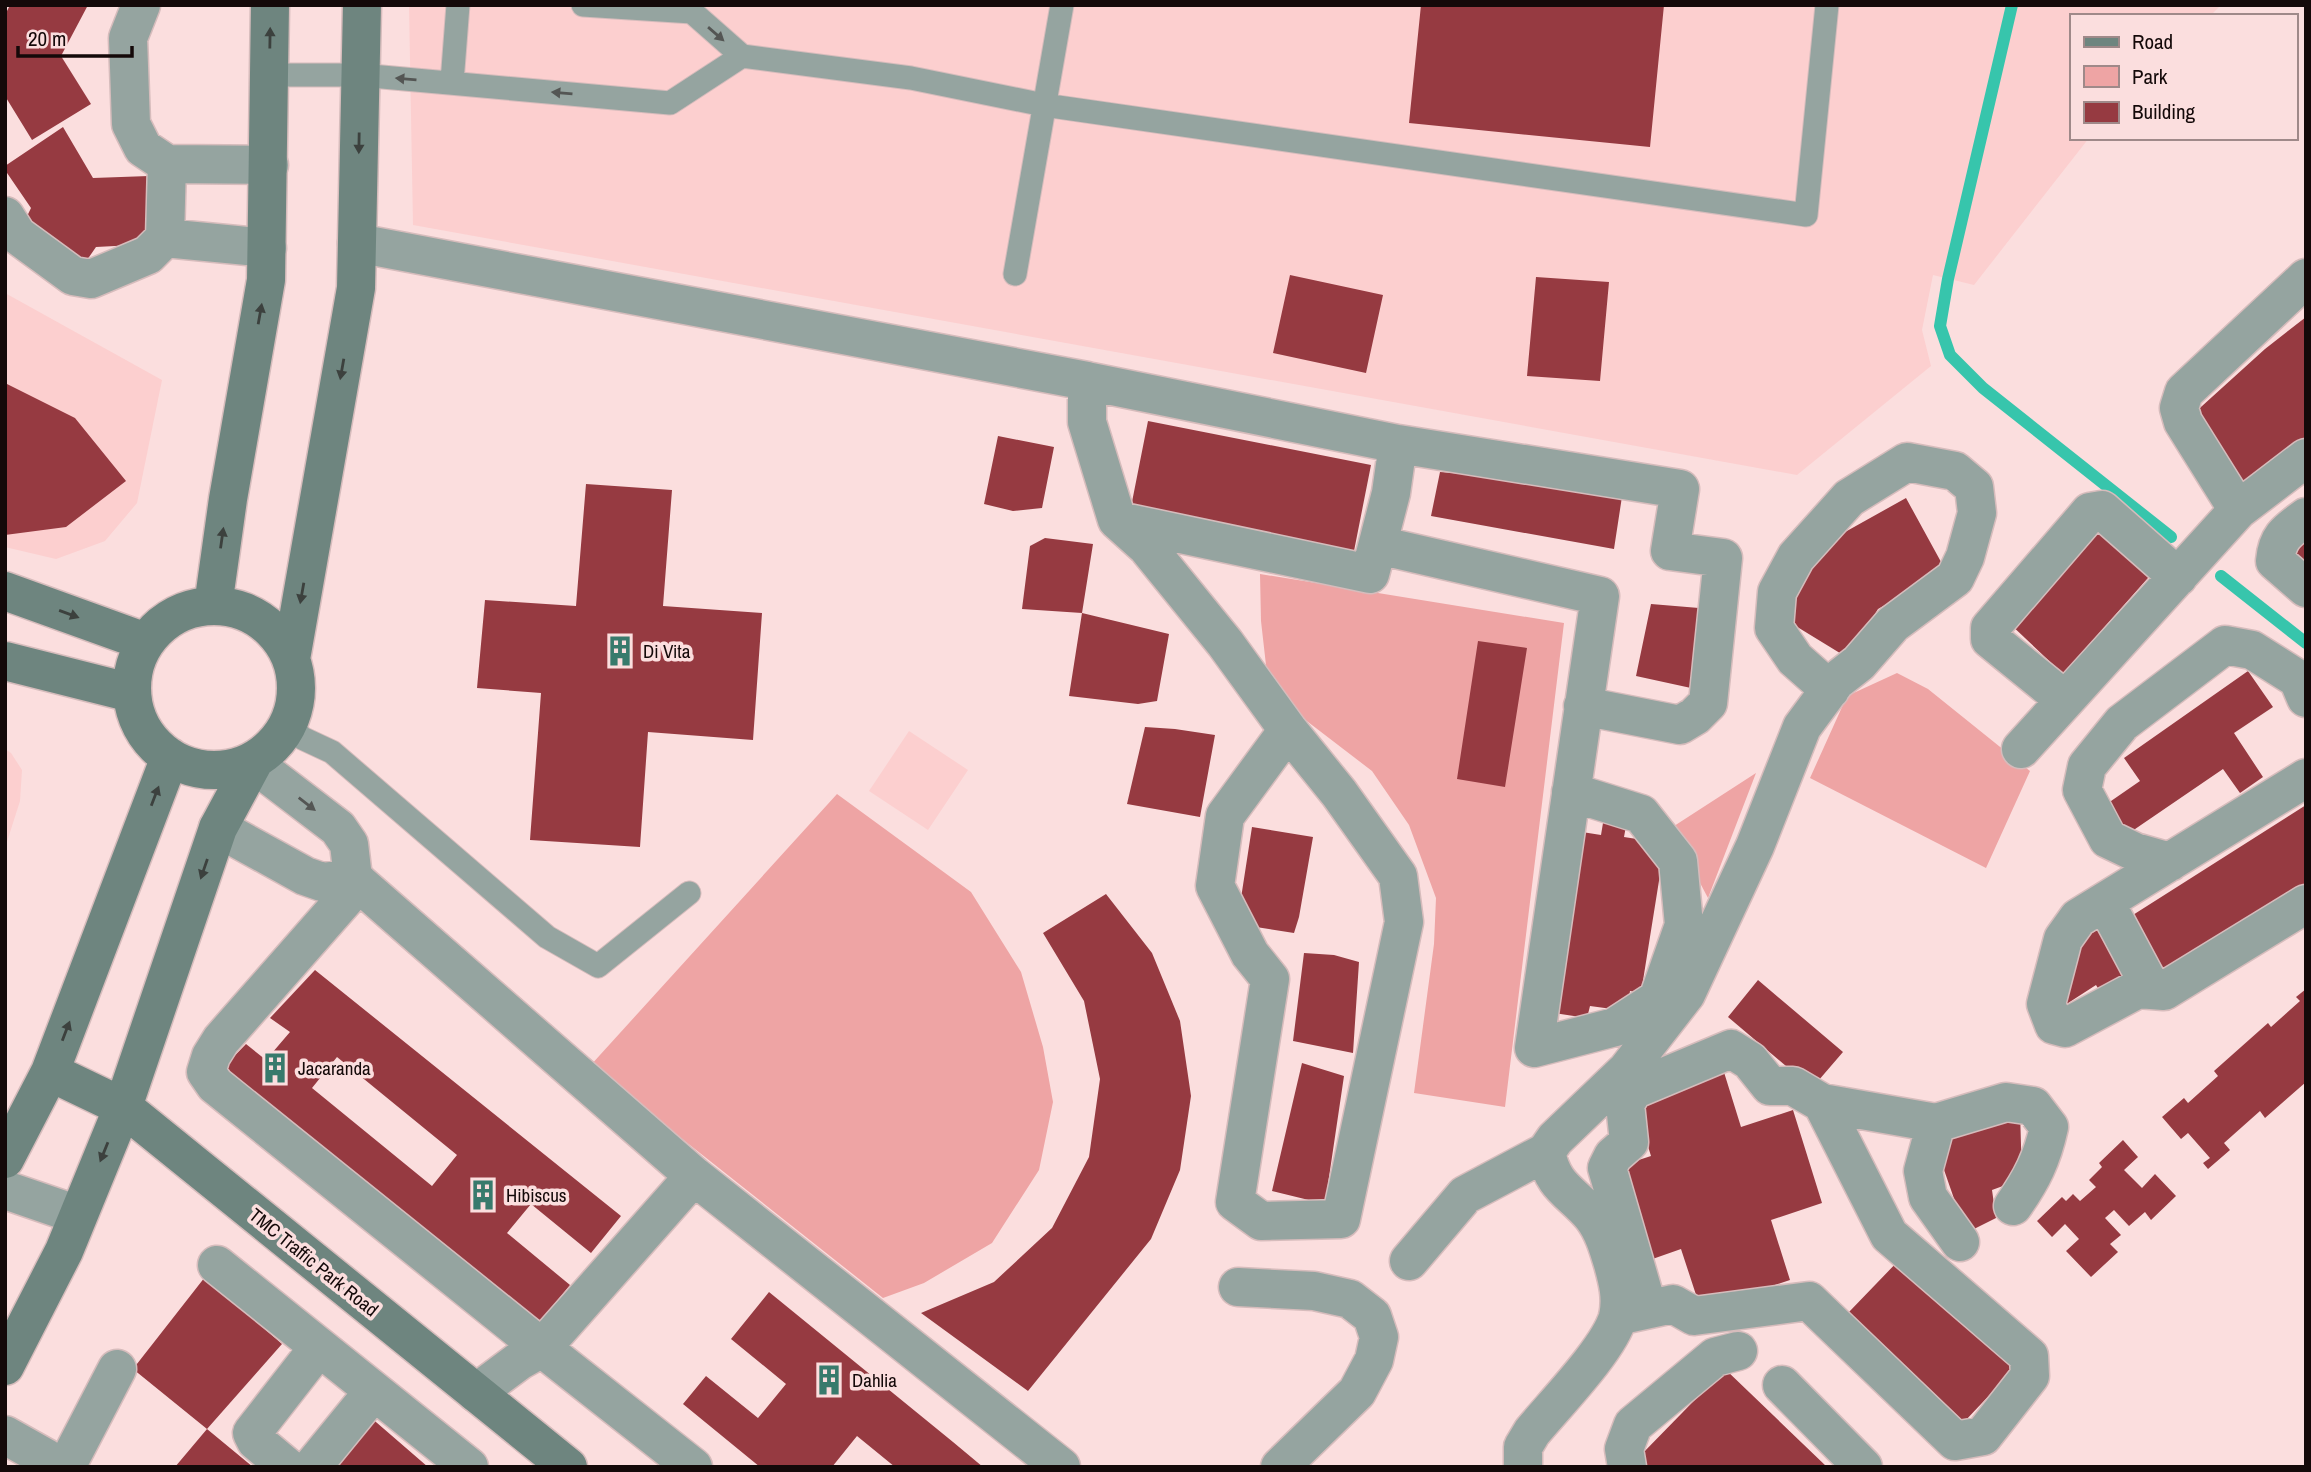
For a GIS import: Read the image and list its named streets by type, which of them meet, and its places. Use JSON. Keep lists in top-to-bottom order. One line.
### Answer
{"streets":{"main road":["TMC Traffic Park Road"]},"places":{"building":["Di Vita","Jacaranda","Hibiscus","Dahlia"]},"legend":["Road","Park","Building"],"scale_bar":"20 m"}
